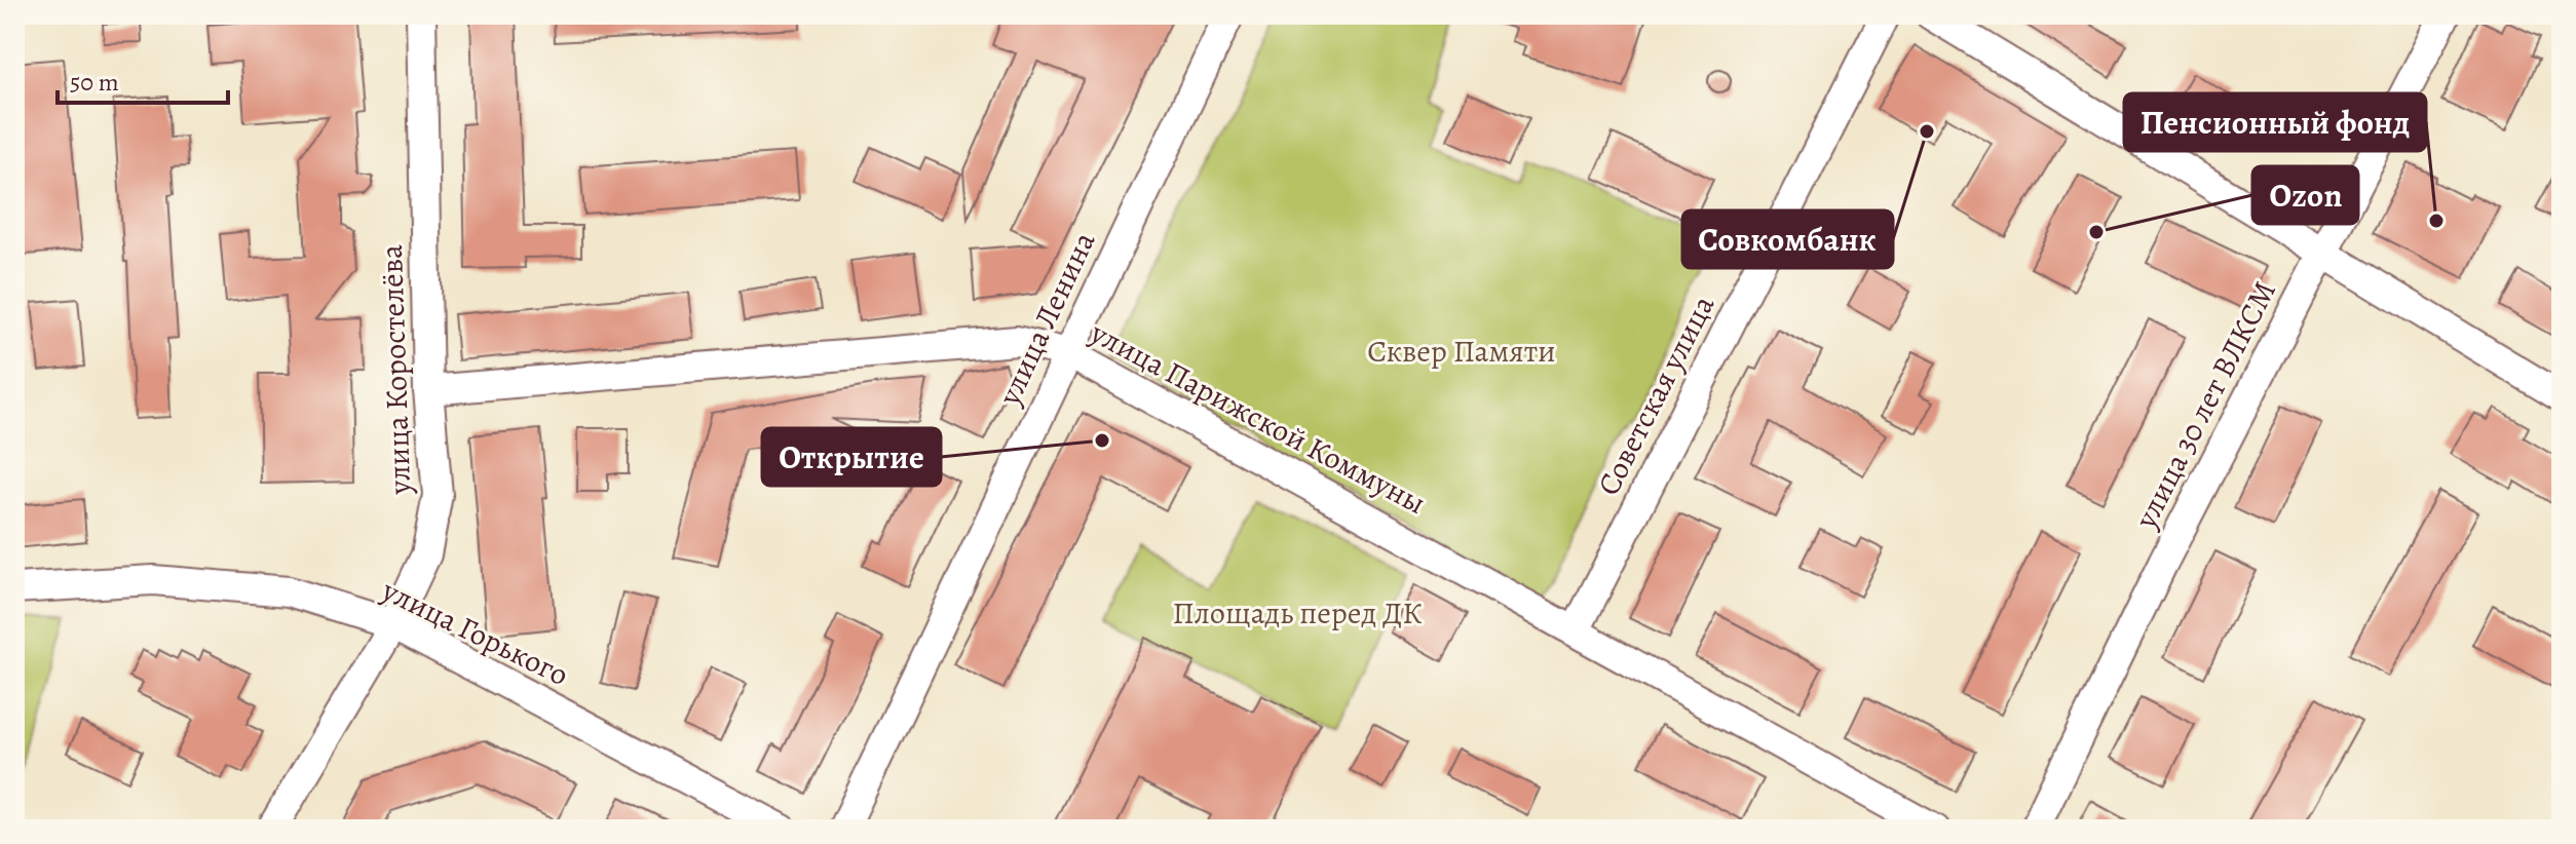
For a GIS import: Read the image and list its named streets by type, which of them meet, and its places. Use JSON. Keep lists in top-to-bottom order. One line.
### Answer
{"streets":{"street":["улица Ленина","улица Коростелёва","Советская улица","улица 30 лет ВЛКСМ","улица Парижской Коммуны","улица Горького"]},"crossings":[["улица Ленина","улица Парижской Коммуны"],["улица Коростелёва","улица Парижской Коммуны"],["улица Коростелёва","улица Горького"],["Советская улица","улица Парижской Коммуны"]],"parks":["Сквер Памяти","Площадь перед ДК"],"places":["Совкомбанк","Пенсионный фонд","Ozon","Открытие"],"scale_bar":"50 m"}
